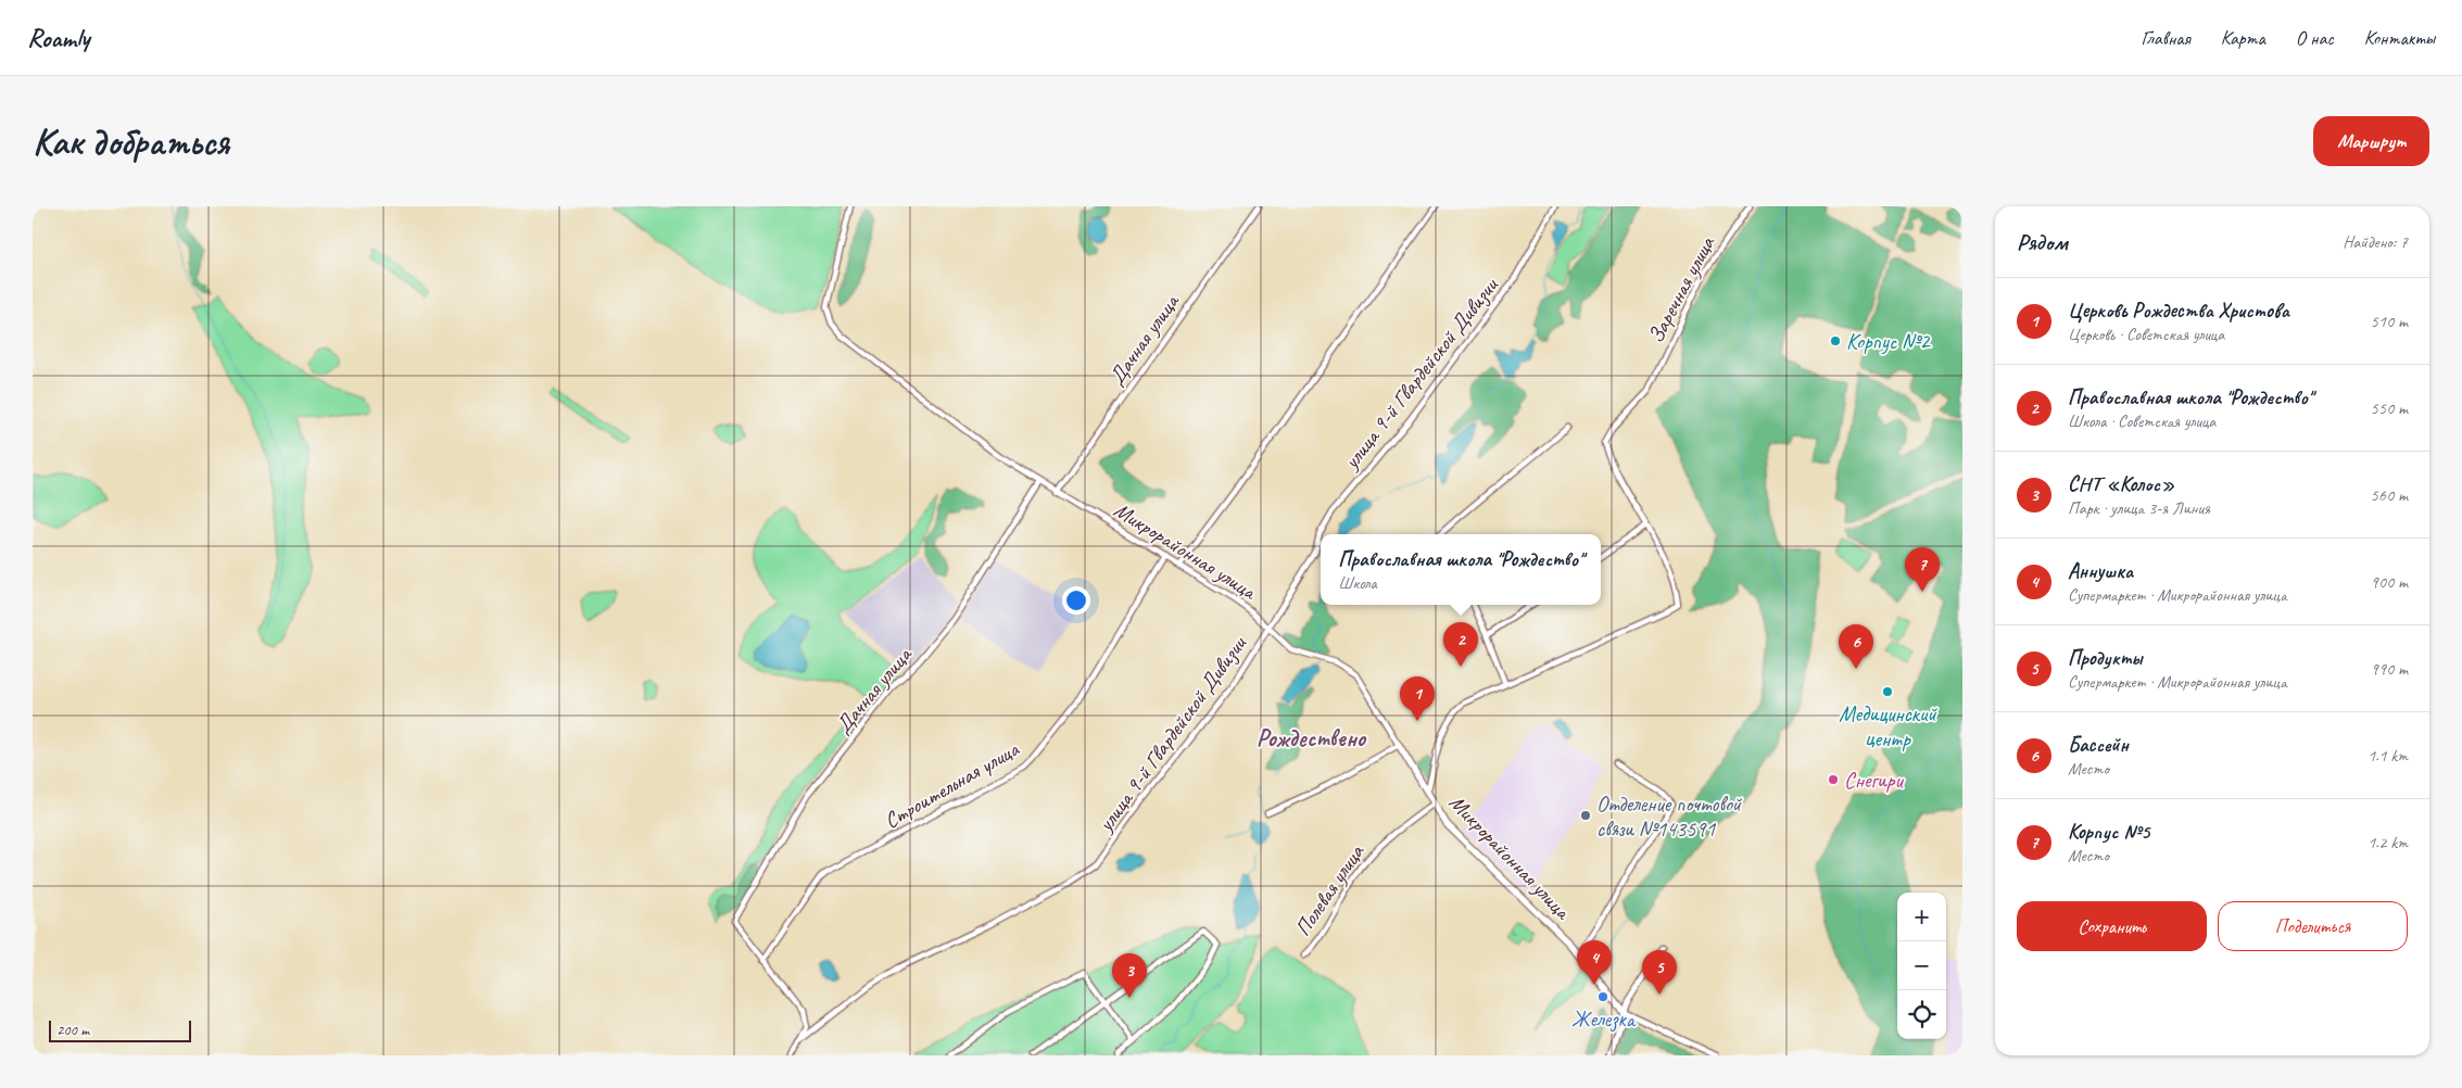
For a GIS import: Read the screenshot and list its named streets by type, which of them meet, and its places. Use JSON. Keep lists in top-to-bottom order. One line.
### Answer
{"streets":{"street":["Заречная улица","Дачная улица","улица 9-й Гвардейской Дивизии","Микрорайонная улица","Строительная улица","Полевая улица"]},"crossings":[["Дачная улица","Микрорайонная улица"],["Дачная улица","Строительная улица"],["улица 9-й Гвардейской Дивизии","Микрорайонная улица"],["Микрорайонная улица","Строительная улица"],["Микрорайонная улица","Полевая улица"]],"districts":["Рождествено"],"places":["Корпус №2","Медицинский центр","Снегири","Отделение почтовой связи №143591","Железка"],"scale_bar":"200 m","page":{"header":"Roamly","nav":["Главная","Карта","О нас","Контакты"],"buttons":["Маршрут",["Сохранить","Поделиться"]],"title":"Как добраться","heading":["Рядом","Найдено: 7"],"list":[{"mark":"1","name":"Церковь Рождества Христова","note":"Церковь · Советская улица","value":"510 m"},{"mark":"2","name":"Православная школа \"Рождество\"","note":"Школа · Советская улица","value":"550 m"},{"mark":"3","name":"СНТ «Колос»","note":"Парк · улица 3-я Линия","value":"560 m"},{"mark":"4","name":"Аннушка","note":"Супермаркет · Микрорайонная улица","value":"900 m"},{"mark":"5","name":"Продукты","note":"Супермаркет · Микрорайонная улица","value":"990 m"},{"mark":"6","name":"Бассейн","note":"Место","value":"1.1 km"},{"mark":"7","name":"Корпус №5","note":"Место","value":"1.2 km"}],"popup":["Православная школа \"Рождество\"","Школа"],"pins":["7","2","6","1","4","5","3"],"map_buttons":["+","−"],"scale":"200 m"}}
